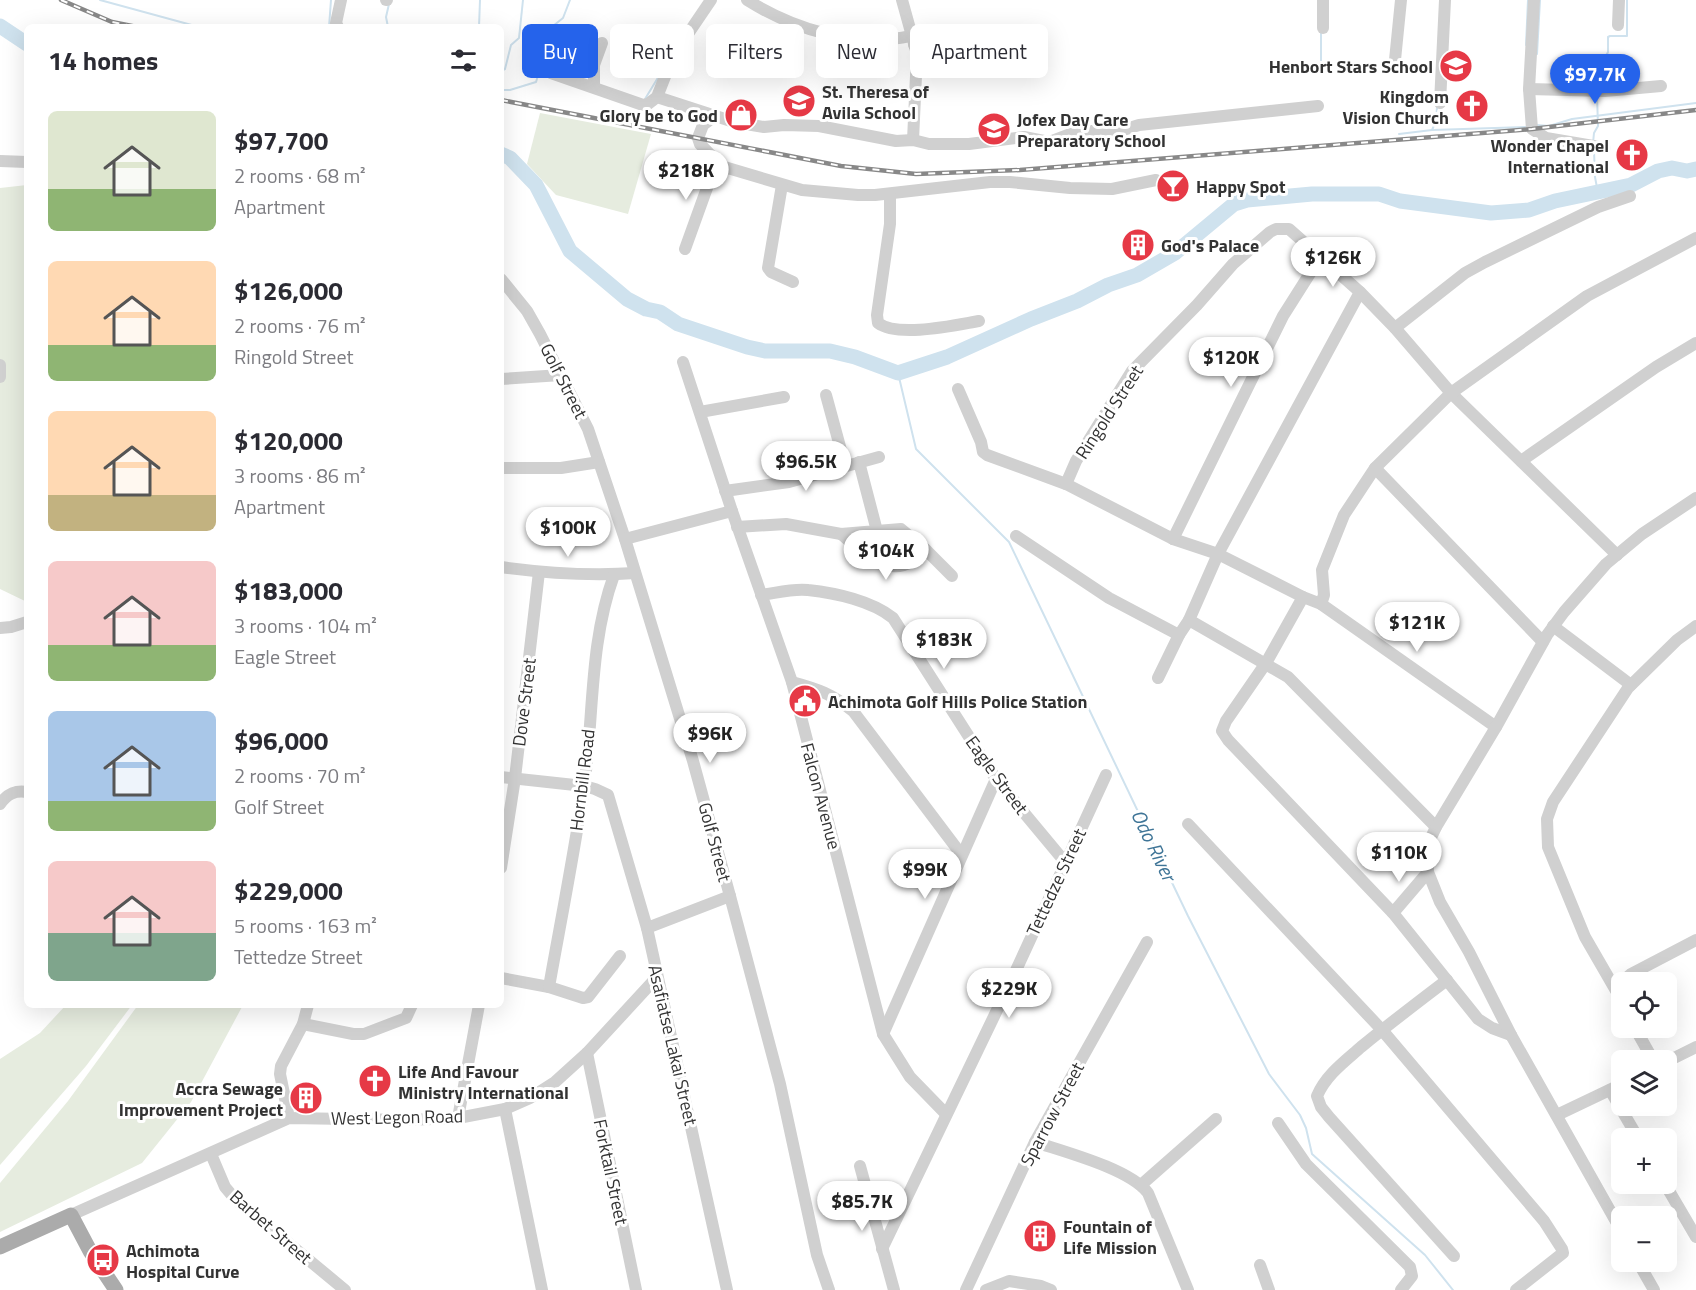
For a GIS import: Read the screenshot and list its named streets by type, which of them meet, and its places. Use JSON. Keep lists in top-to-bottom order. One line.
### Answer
{"streets":{"street":["Golf Street","Ringold Street","Dove Street","Eagle Street","Hornbill Road","Falcon Avenue","Tettedze Street","Asafiatse Lakai Street","Sparrow Street","West Legon Road","Forktail Street","Barbet Street"]},"crossings":[["Eagle Street","Falcon Avenue"],["Eagle Street","Tettedze Street"],["Hornbill Road","Asafiatse Lakai Street"],["Falcon Avenue","Tettedze Street"],["Asafiatse Lakai Street","West Legon Road"],["West Legon Road","Forktail Street"],["West Legon Road","Barbet Street"]],"water":["Odo River"],"places":{"school or university":["Henbort Stars School","St. Theresa of Avila School","Jofex Day Care Preparatory School"],"church":["Kingdom Vision Church","Wonder Chapel International","Life And Favour Ministry International"],"shop":["Glory be to God"],"bar":["Happy Spot"],"building":["God's Palace","Accra Sewage Improvement Project","Fountain of Life Mission"],"public building":["Achimota Golf Hills Police Station"],"bus stop":["Achimota Hospital Curve"]},"page":{"chip":["Buy","Rent","Filters","New","Apartment"],"heading":"14 homes","price":["$97.7K","$218K","$126K","$120K","$96.5K","$100K","$104K","$121K","$183K","$96K","$110K","$99K","$229K","$85.7K"],"list":[{"name":"$97,700","note":"2 rooms · 68 m² · Apartment"},{"name":"$126,000","note":"2 rooms · 76 m² · Ringold Street"},{"name":"$120,000","note":"3 rooms · 86 m² · Apartment"},{"name":"$183,000","note":"3 rooms · 104 m² · Eagle Street"},{"name":"$96,000","note":"2 rooms · 70 m² · Golf Street"},{"name":"$229,000","note":"5 rooms · 163 m² · Tettedze Street"}],"map_buttons":["+","−"]}}
